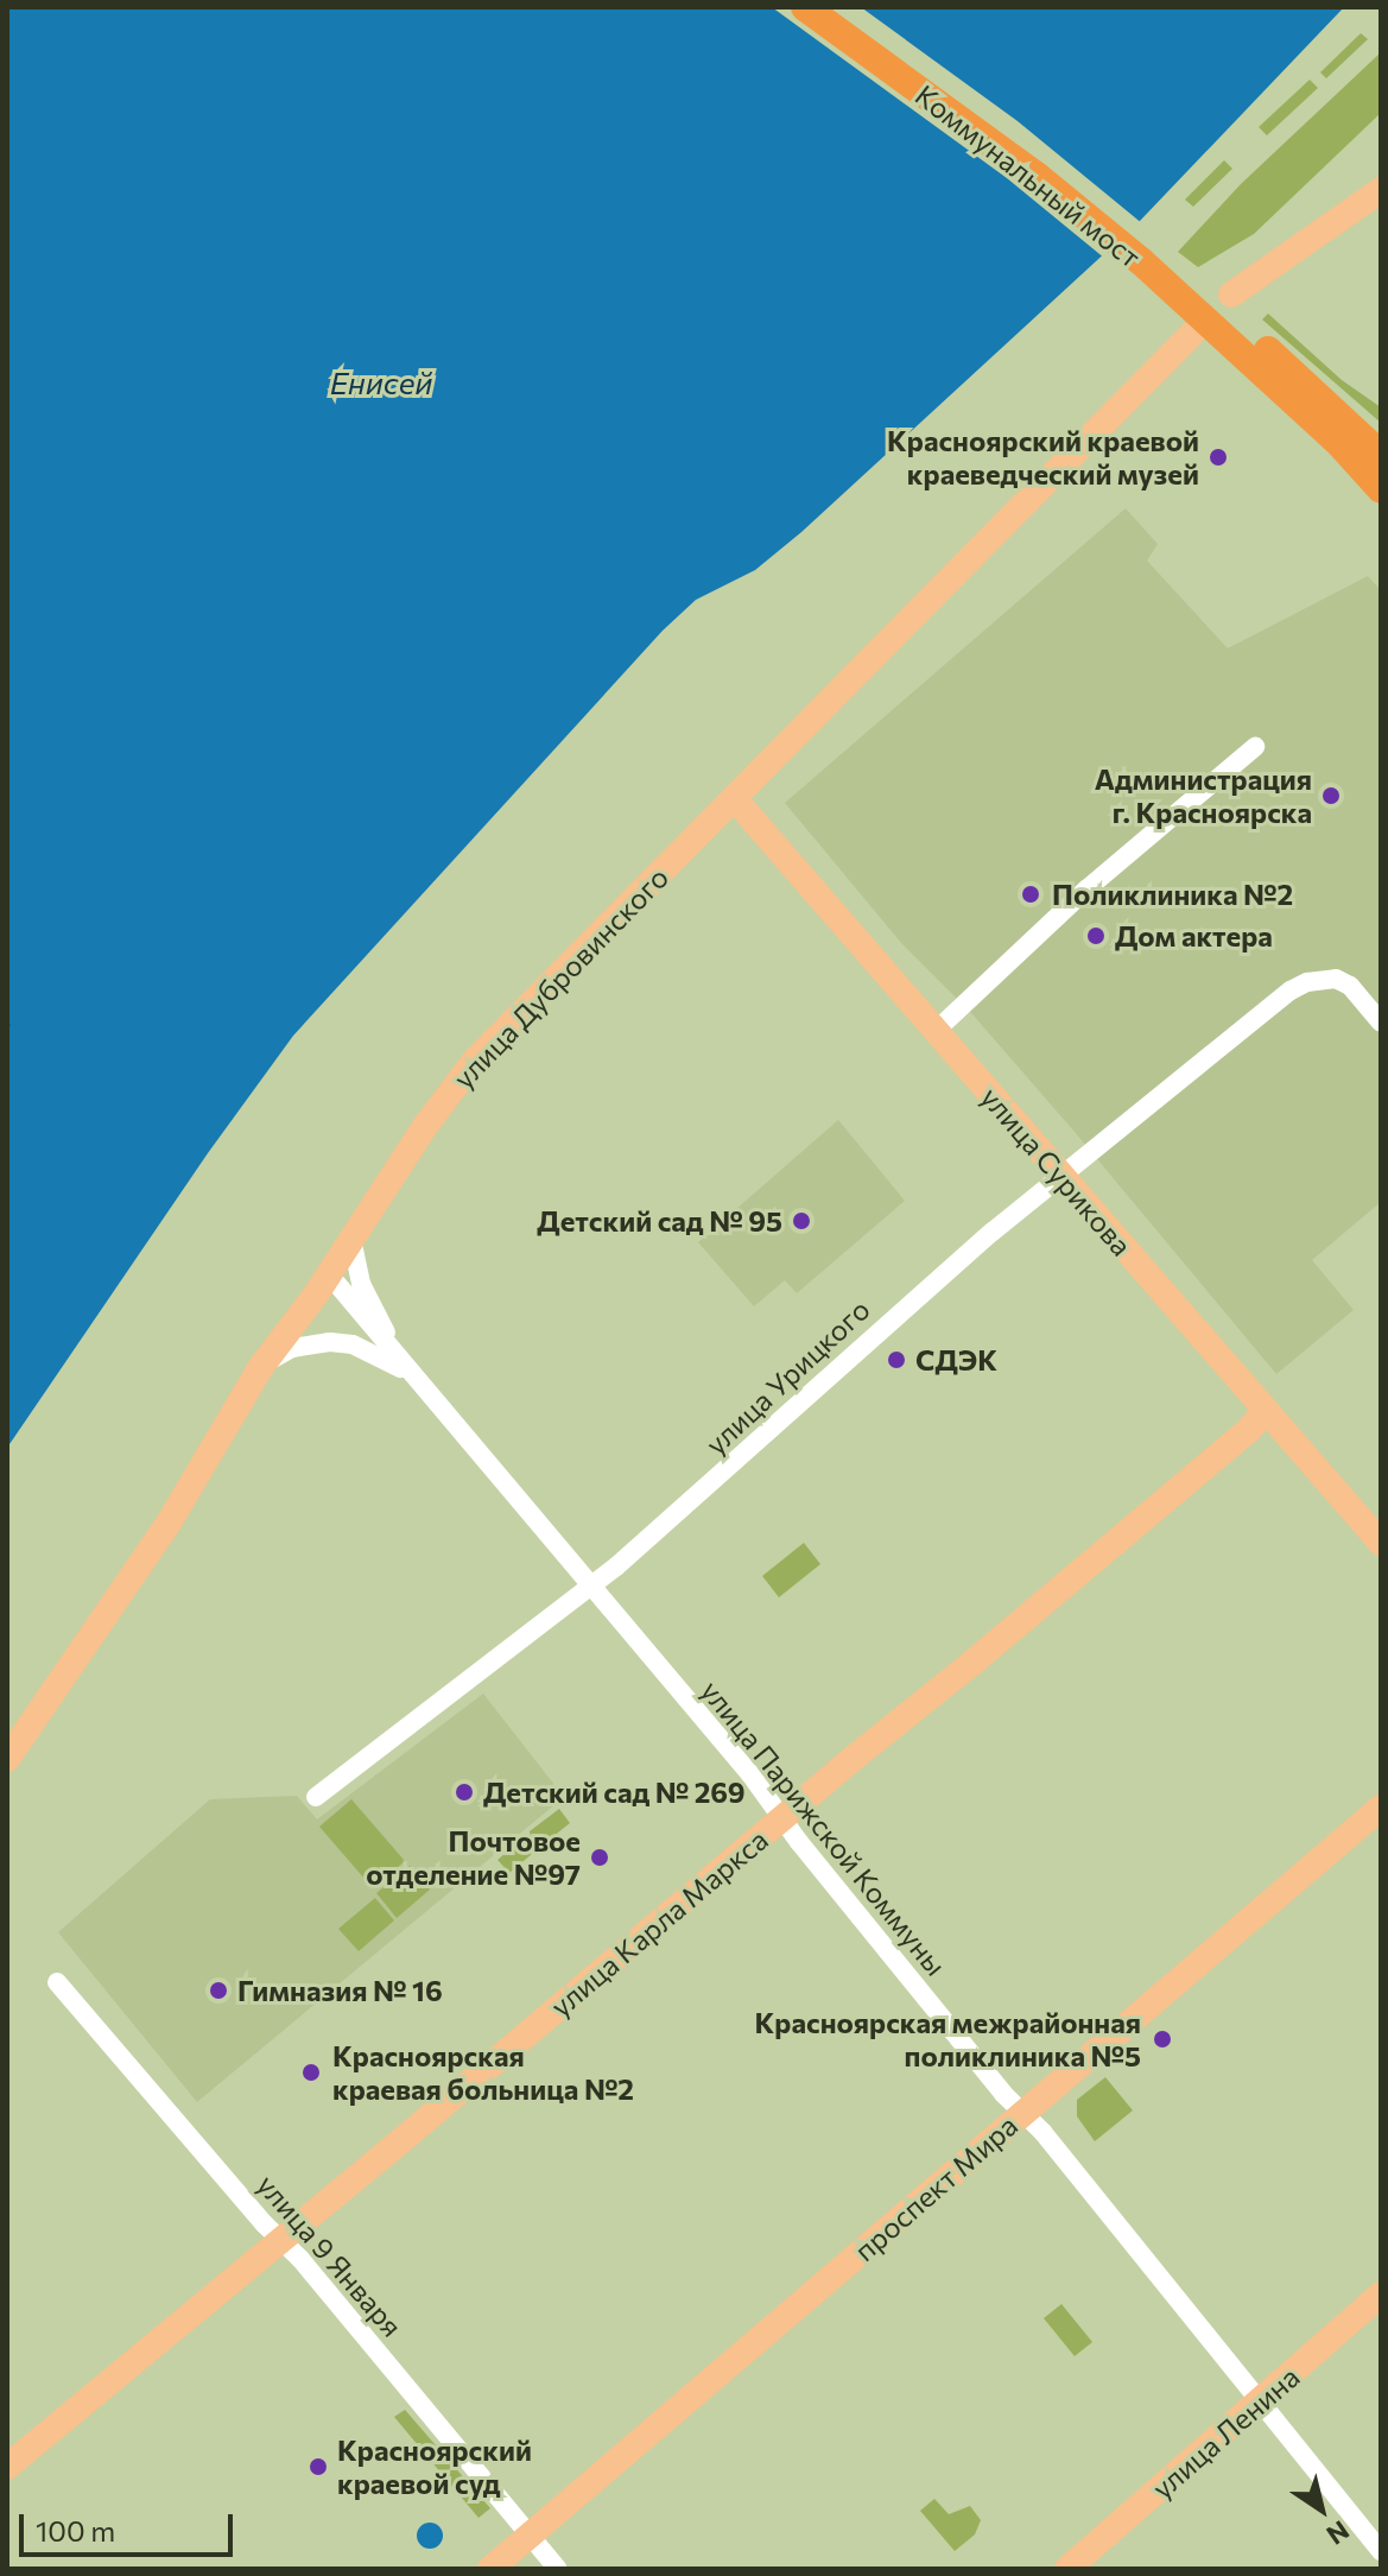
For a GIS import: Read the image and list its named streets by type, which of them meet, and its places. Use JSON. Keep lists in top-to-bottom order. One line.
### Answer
{"streets":{"highway":["Коммунальный мост"],"main road":["улица Дубровинского","улица Сурикова","улица Карла Маркса","проспект Мира","улица Ленина"],"street":["улица Урицкого","улица Парижской Коммуны","улица 9 Января"]},"crossings":[["улица Дубровинского","улица Сурикова"],["улица Дубровинского","улица Парижской Коммуны"],["улица Сурикова","улица Урицкого"],["улица Сурикова","улица Карла Маркса"],["улица Урицкого","улица Парижской Коммуны"],["улица Парижской Коммуны","улица Карла Маркса"],["улица Парижской Коммуны","проспект Мира"],["улица Парижской Коммуны","улица Ленина"],["улица Карла Маркса","улица 9 Января"],["проспект Мира","улица 9 Января"]],"water":["Енисей"],"places":["Красноярский краевой краеведческий музей","Администрация г. Красноярска","Поликлиника №2","Дом актера","Детский сад № 95","СДЭК","Детский сад № 269","Почтовое отделение №97","Гимназия № 16","Красноярская межрайонная поликлиника №5","Красноярская краевая больница №2","Красноярский краевой суд"],"scale_bar":"100 m","north":"bottom right"}
